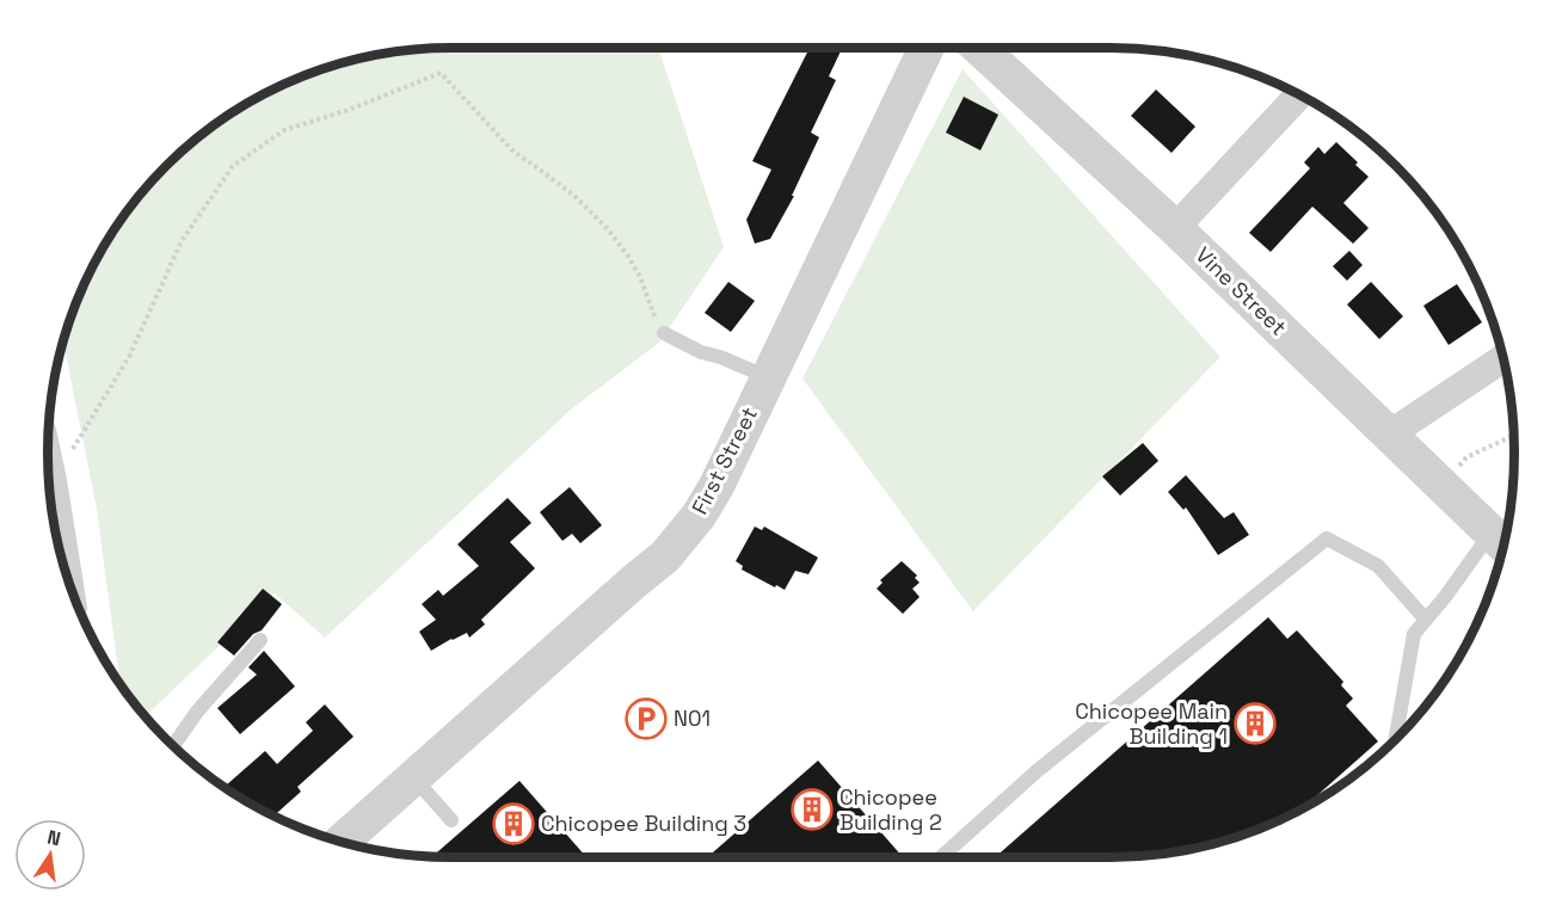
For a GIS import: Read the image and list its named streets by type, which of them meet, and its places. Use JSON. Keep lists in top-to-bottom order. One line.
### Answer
{"streets":{"street":["Vine Street","First Street"]},"places":{"parking":["N01"],"building":["Chicopee Main Building 1","Chicopee Building 2","Chicopee Building 3"]},"north":"top"}
